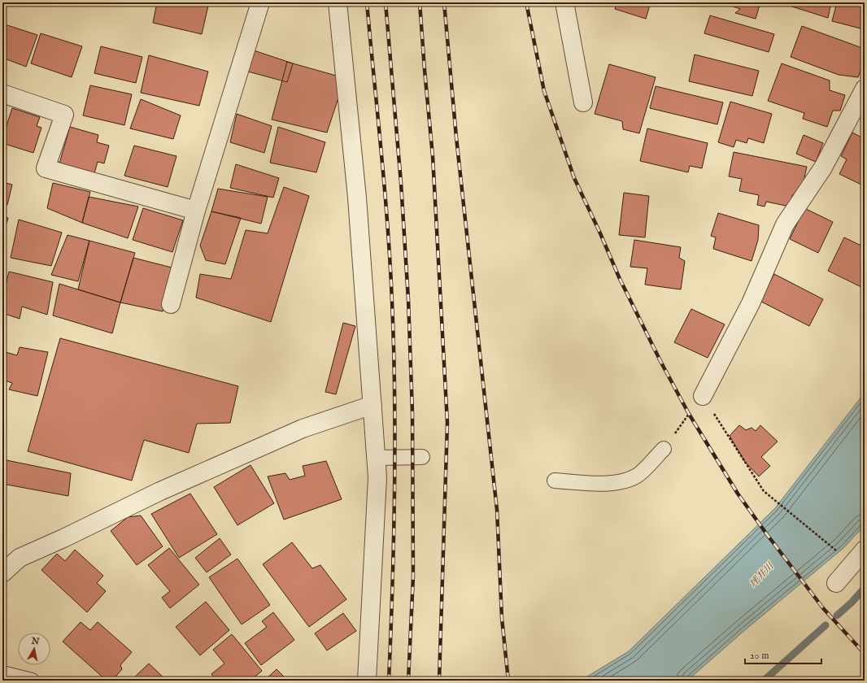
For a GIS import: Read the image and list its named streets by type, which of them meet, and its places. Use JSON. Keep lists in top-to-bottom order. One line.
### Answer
{"water":["坪井川"],"scale_bar":"20 m","north":"top"}
